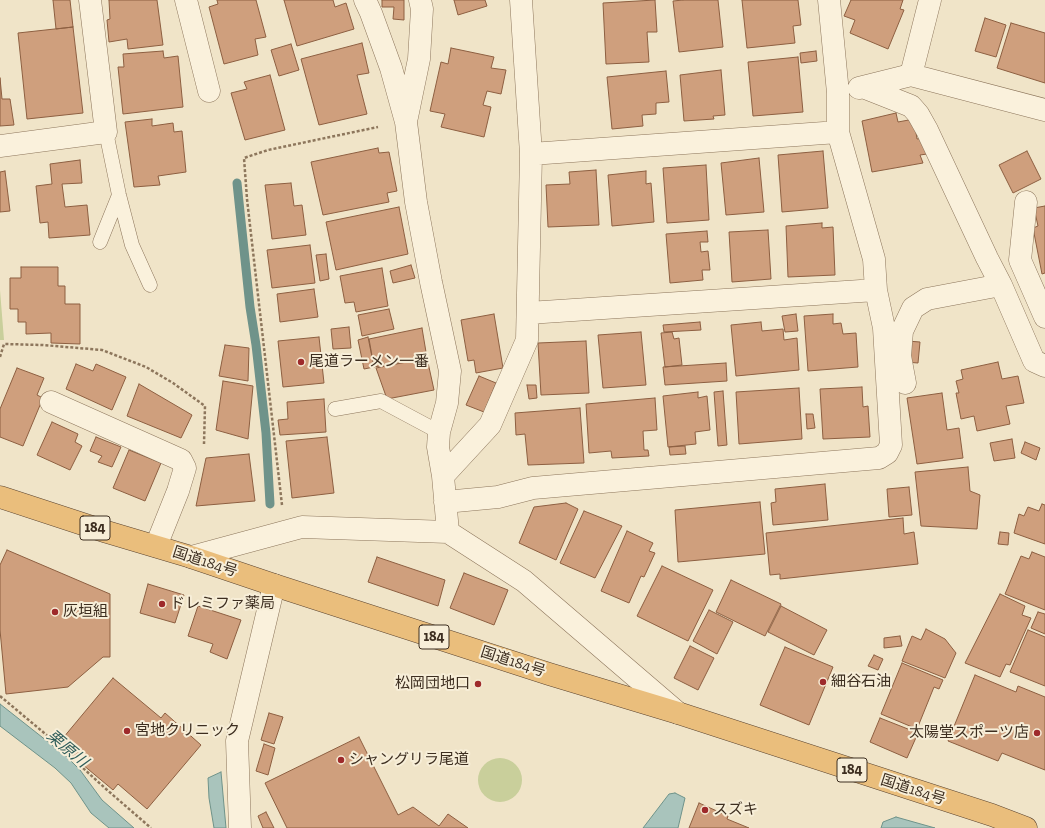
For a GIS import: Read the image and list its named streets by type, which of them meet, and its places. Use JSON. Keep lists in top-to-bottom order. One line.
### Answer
{"streets":{"highway":["184","国道184号"]},"water":["栗原川"],"places":["尾道ラーメン一番","ドレミファ薬局","灰垣組","細谷石油","松岡団地口","宮地クリニック","太陽堂スポーツ店","シャングリラ尾道","スズキ"]}
